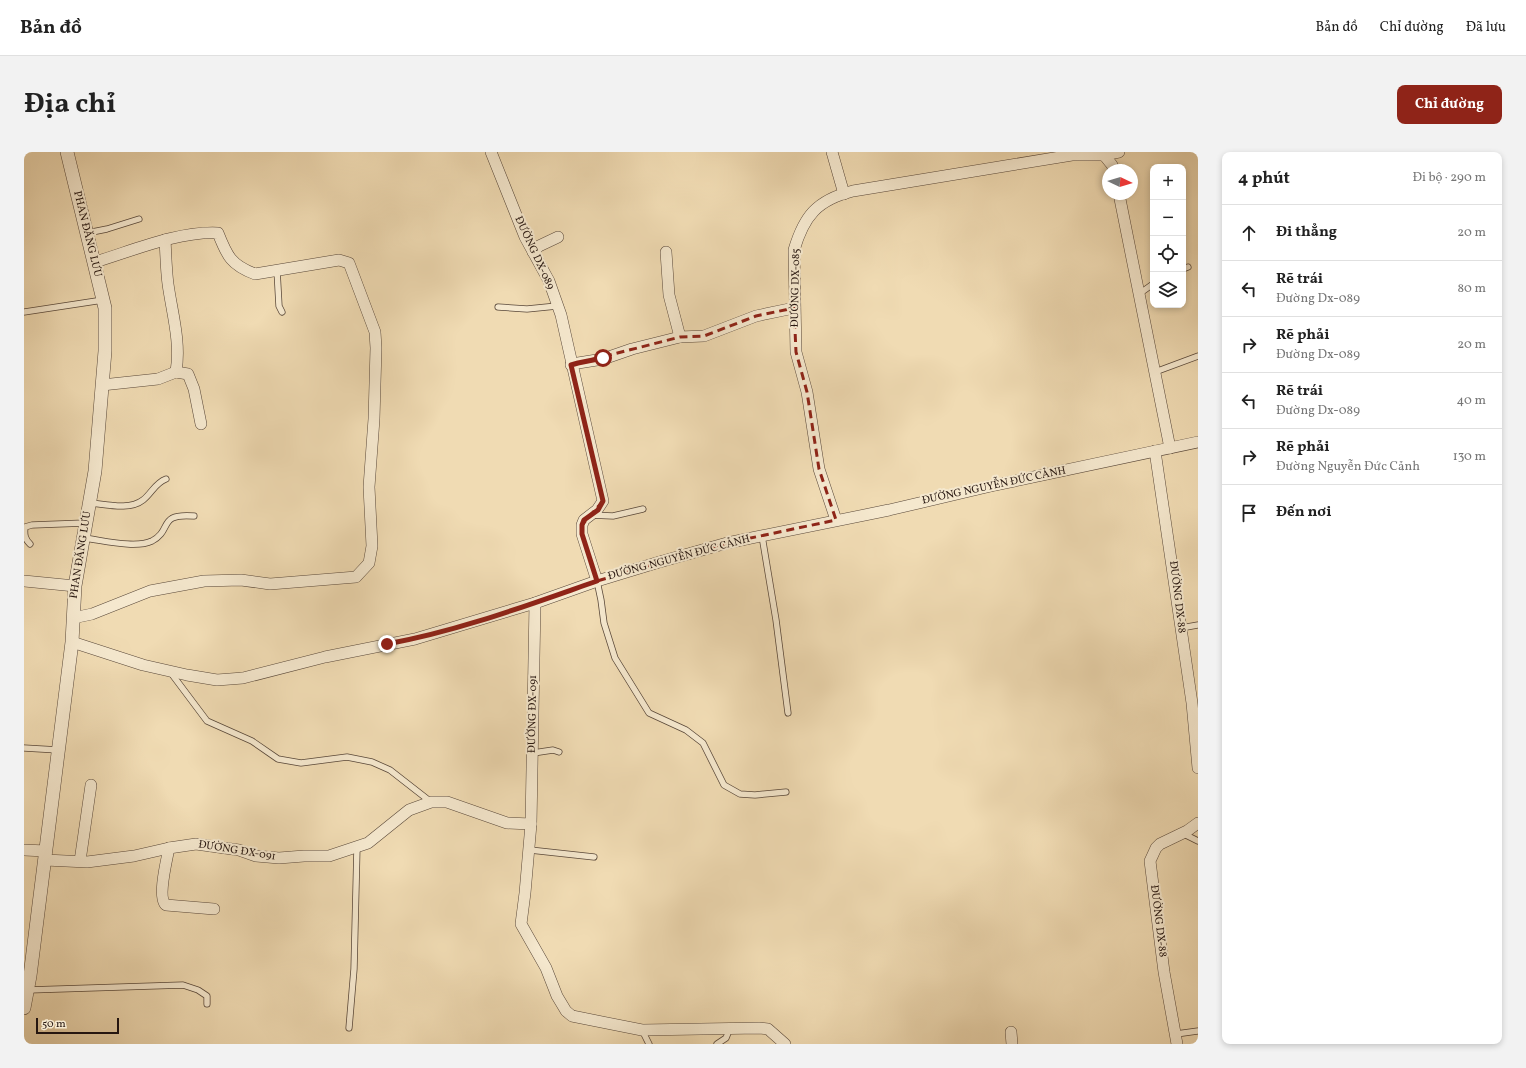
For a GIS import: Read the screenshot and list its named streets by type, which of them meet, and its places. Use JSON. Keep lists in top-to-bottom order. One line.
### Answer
{"streets":{"street":["PHAN ĐĂNG LƯU","ĐƯỜNG DX-089","ĐƯỜNG DX-085","ĐƯỜNG NGUYỄN ĐỨC CẢNH","ĐƯỜNG DX-88","ĐƯỜNG ĐX-091"]},"crossings":[["PHAN ĐĂNG LƯU","ĐƯỜNG NGUYỄN ĐỨC CẢNH"],["PHAN ĐĂNG LƯU","ĐƯỜNG ĐX-091"],["ĐƯỜNG DX-089","ĐƯỜNG NGUYỄN ĐỨC CẢNH"],["ĐƯỜNG DX-085","ĐƯỜNG NGUYỄN ĐỨC CẢNH"],["ĐƯỜNG NGUYỄN ĐỨC CẢNH","ĐƯỜNG DX-88"],["ĐƯỜNG NGUYỄN ĐỨC CẢNH","ĐƯỜNG ĐX-091"]],"scale_bar":"50 m","north":"right","page":{"header":"Bản đồ","nav":["Bản đồ","Chỉ đường","Đã lưu"],"title":"Địa chỉ","buttons":"Chỉ đường","heading":["4 phút","Đi bộ · 290 m"],"map_buttons":["+","−"],"list":[["Đi thẳng","20 m"],["Rẽ trái","Đường Dx-089","80 m"],["Rẽ phải","Đường Dx-089","20 m"],["Rẽ trái","Đường Dx-089","40 m"],["Rẽ phải","Đường Nguyễn Đức Cảnh","130 m"],"Đến nơi"],"scale":"50 m"}}
